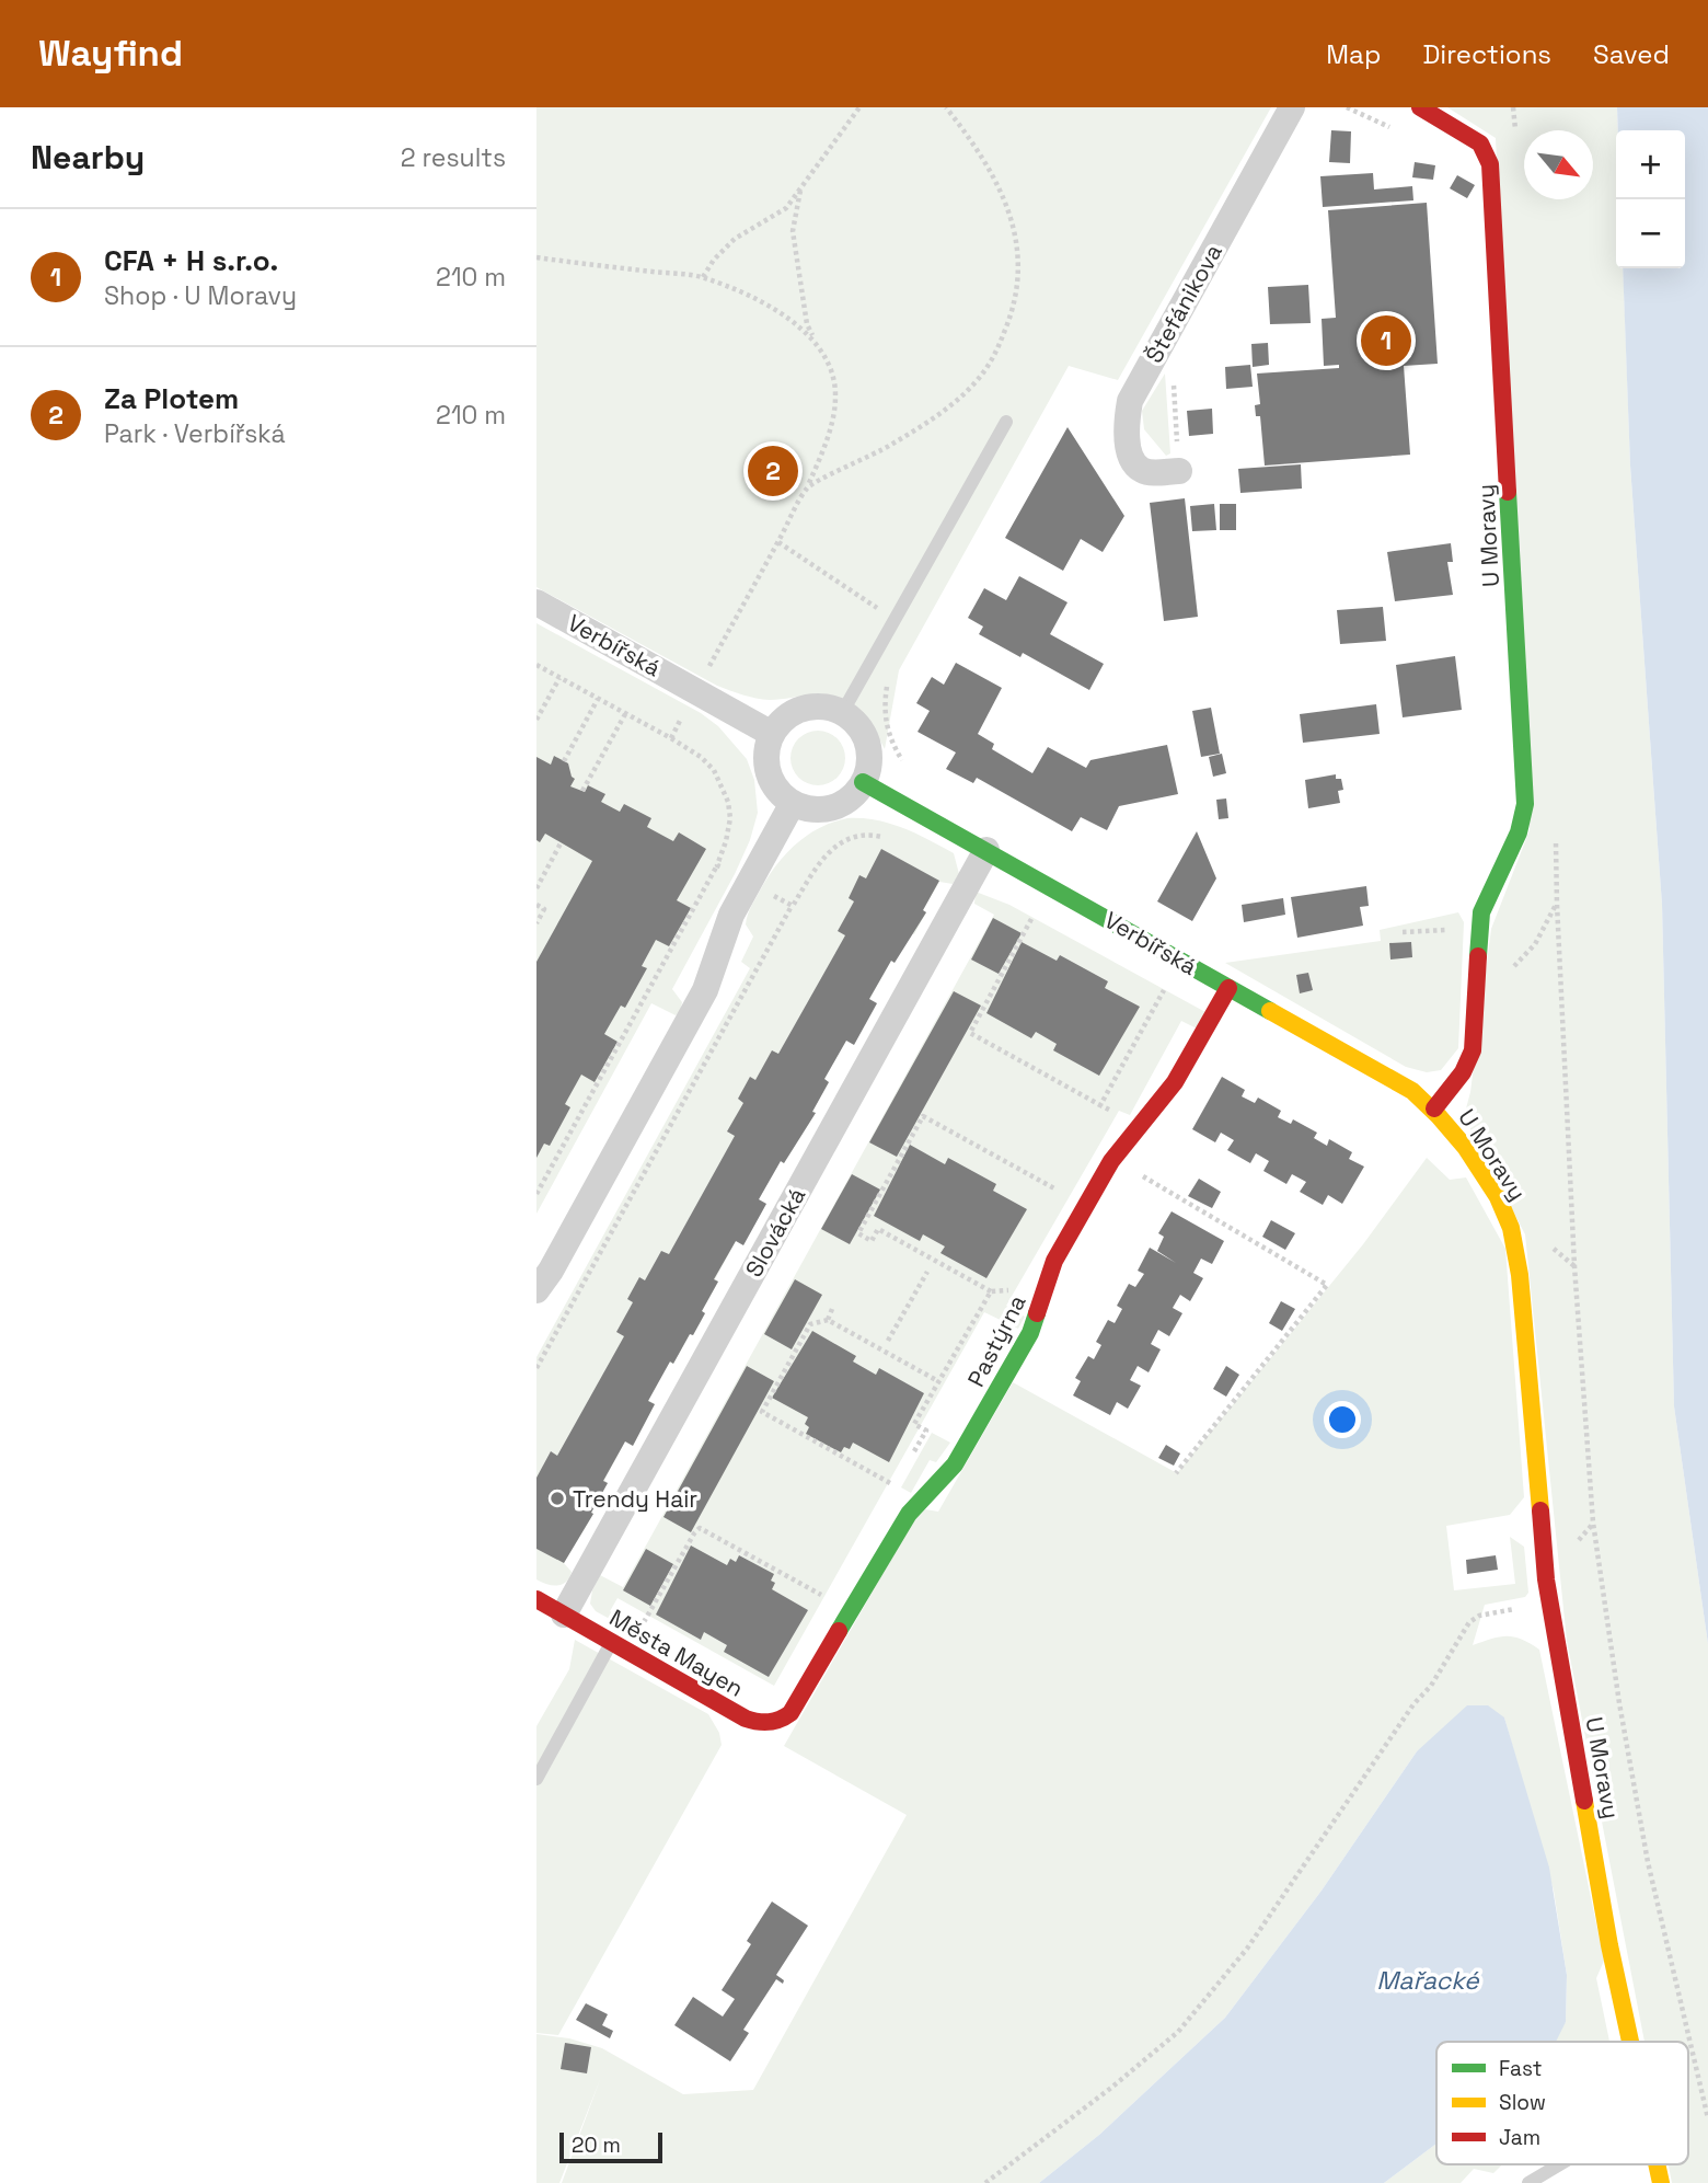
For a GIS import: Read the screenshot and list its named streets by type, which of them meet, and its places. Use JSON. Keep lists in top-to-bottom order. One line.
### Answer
{"streets":{"street":["Štefánikova","U Moravy","Verbířská","Slovácká","Pastýrna","Města Mayen"]},"crossings":[["U Moravy","Verbířská"],["Verbířská","Slovácká"],["Verbířská","Pastýrna"],["Slovácká","Města Mayen"],["Pastýrna","Města Mayen"]],"water":["Mařacké"],"places":["Trendy Hair"],"legend":["Fast","Slow","Jam"],"scale_bar":"20 m","north":"bottom right","page":{"header":"Wayfind","nav":["Map","Directions","Saved"],"heading":["Nearby","2 results"],"map_buttons":["+","−"],"list":[{"mark":"1","name":"CFA + H s.r.o.","note":"Shop · U Moravy","value":"210 m"},{"mark":"2","name":"Za Plotem","note":"Park · Verbířská","value":"210 m"}],"pins":["1","2"],"scale":"20 m"}}
